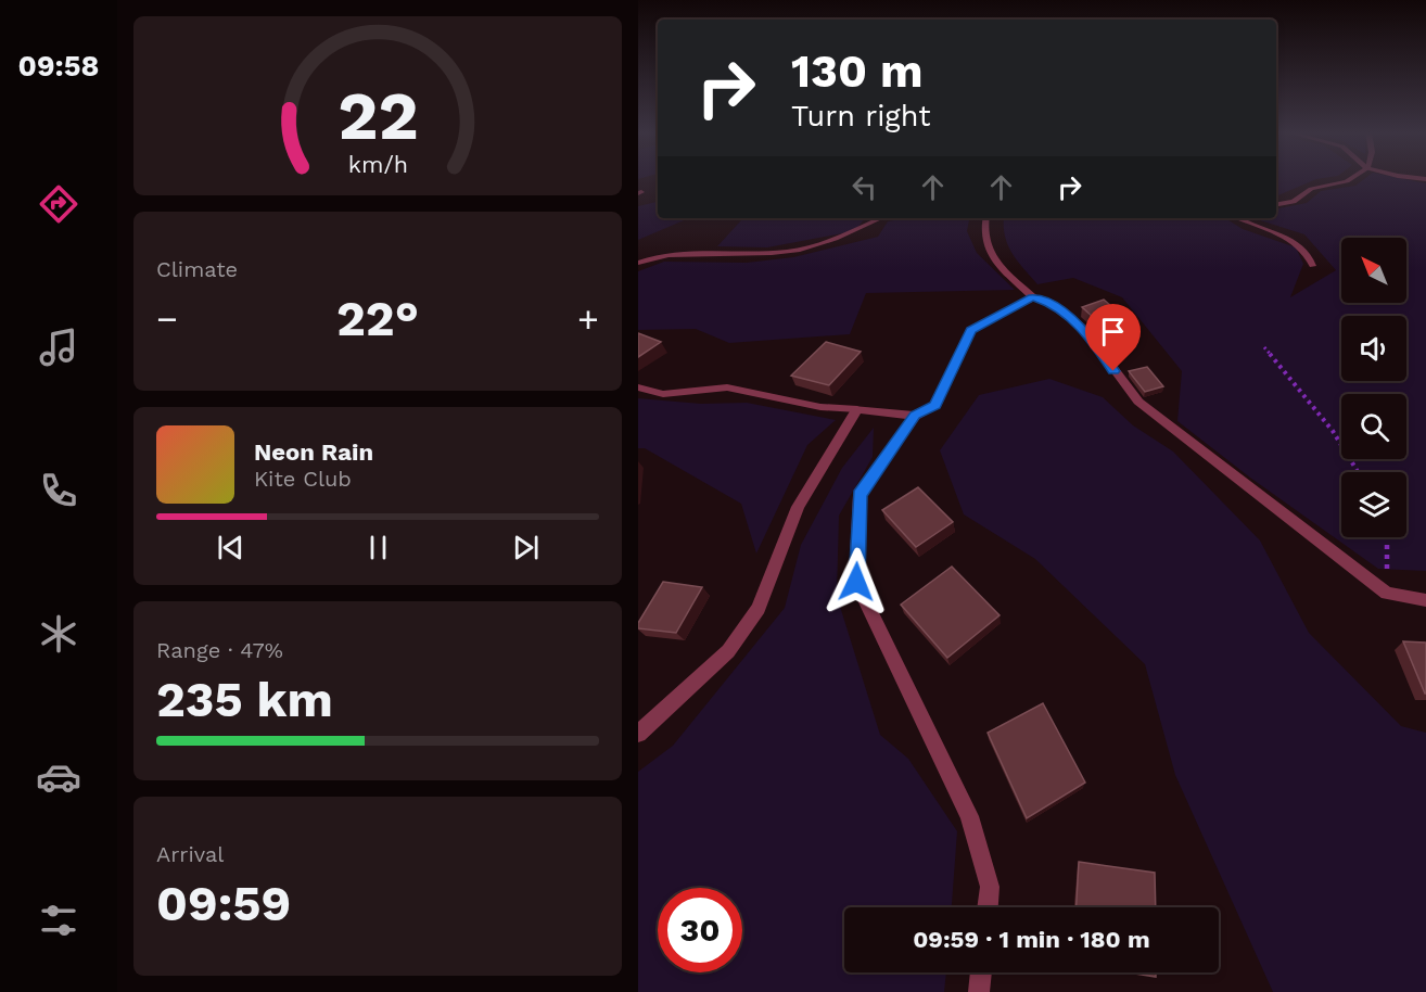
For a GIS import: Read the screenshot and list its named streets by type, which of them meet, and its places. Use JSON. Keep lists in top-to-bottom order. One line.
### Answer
{"north":"top left","page":{"tabs":"09:58","turn":["130 m","Turn right"],"tile":["Climate",["Range · 47%","235 km"],["Arrival","09:59"]],"heat":["−","22°","+"],"song":["Neon Rain","Kite Club"],"limit":"30","trip":"09:59 · 1 min · 180 m","gauge":["22","km/h"]}}
